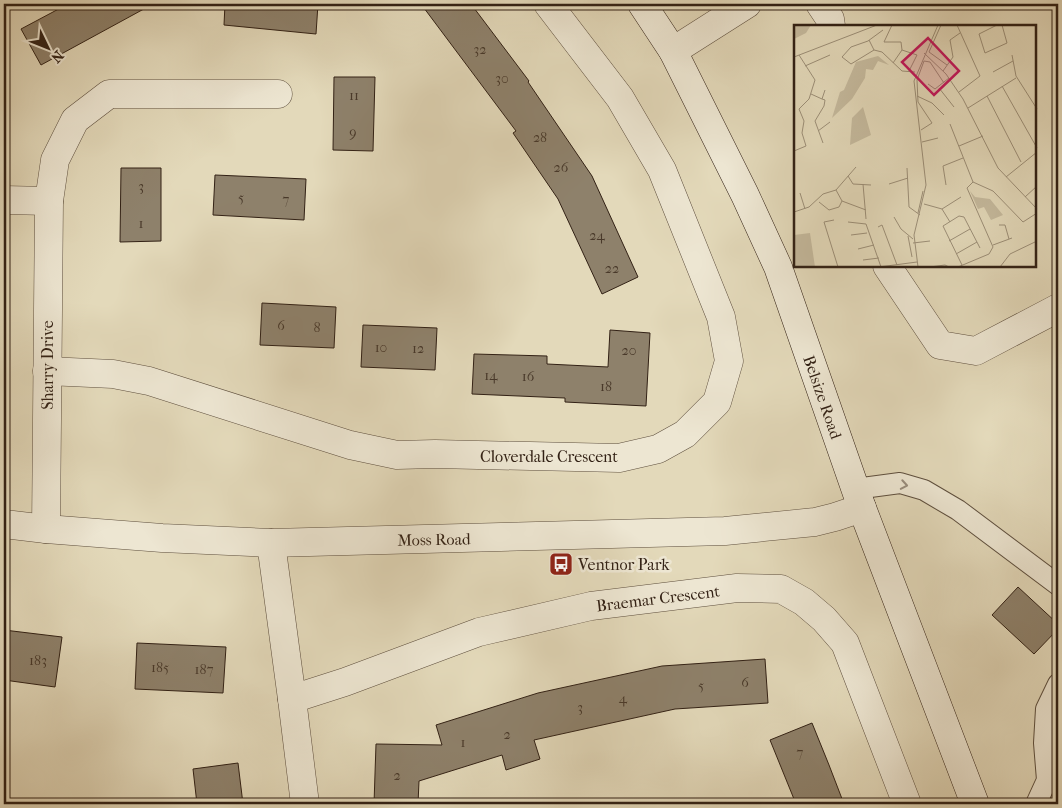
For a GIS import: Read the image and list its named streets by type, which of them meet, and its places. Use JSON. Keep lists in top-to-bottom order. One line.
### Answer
{"streets":{"street":["Sharry Drive","Belsize Road","Cloverdale Crescent","Moss Road","Braemar Crescent"]},"crossings":[["Sharry Drive","Cloverdale Crescent"],["Sharry Drive","Moss Road"],["Belsize Road","Moss Road"]],"places":{"bus stop":["Ventnor Park"]},"house_numbers":["32","30","11","9","28","26","3","5","7","1","24","22","6","8","10","12","20","14","16","18","183","185","187","6","5","4","3","2","1","7","2"],"north":"bottom right"}
